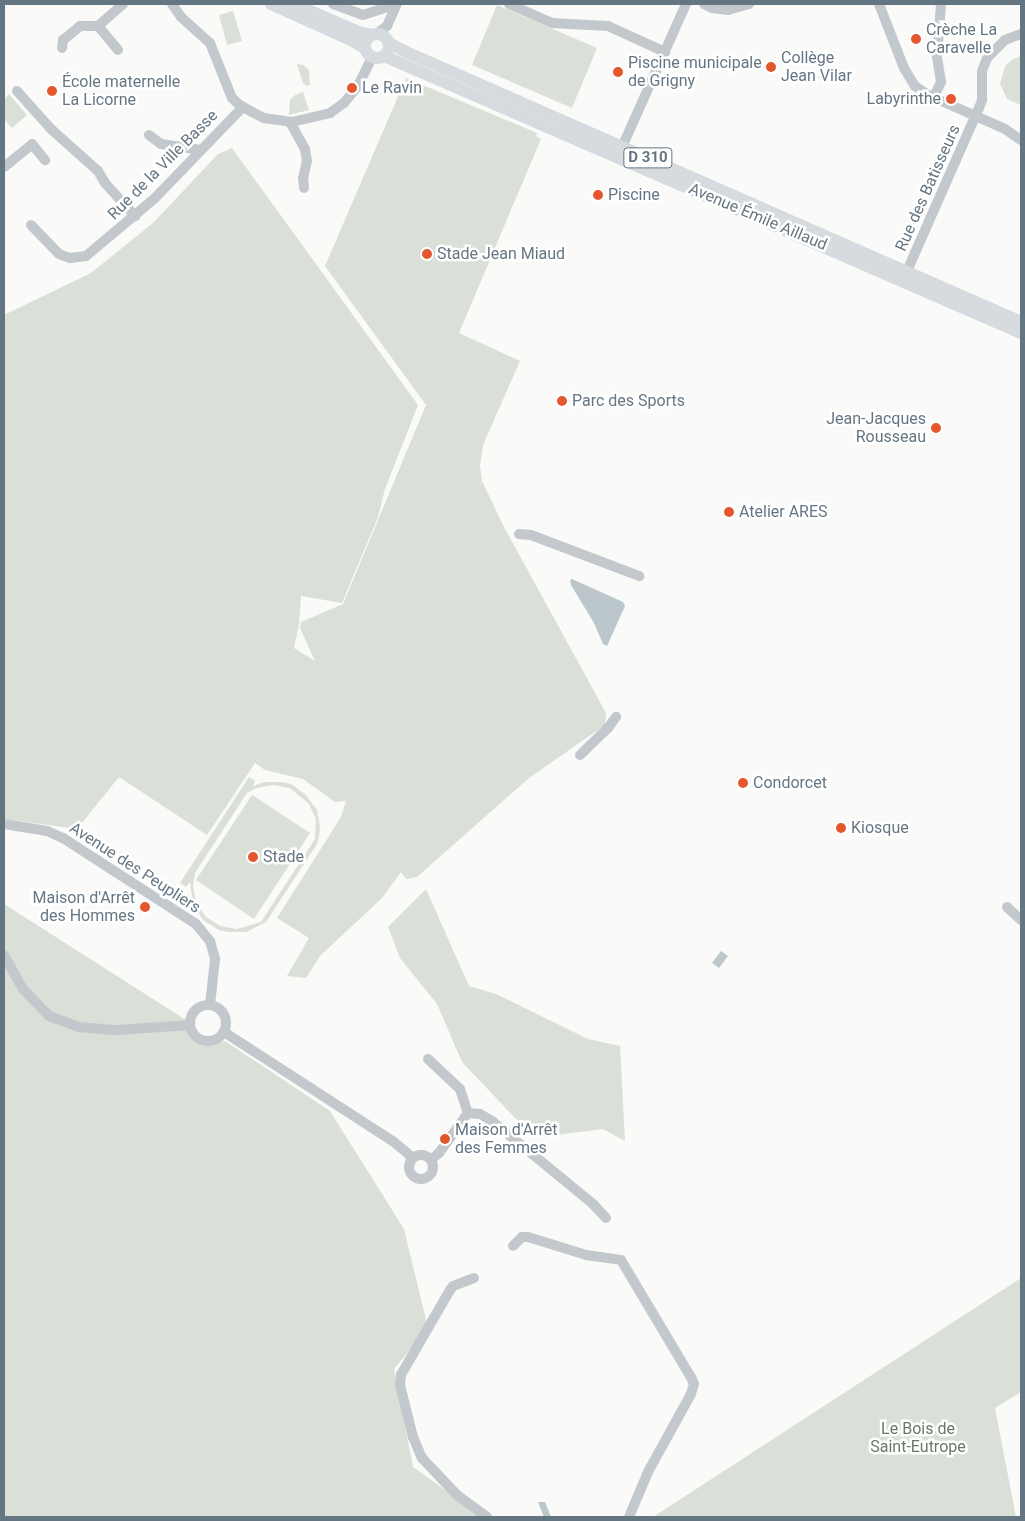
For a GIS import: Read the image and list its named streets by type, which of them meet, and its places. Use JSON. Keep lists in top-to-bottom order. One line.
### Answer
{"streets":{"main road":["D 310","Avenue Émile Aillaud"],"street":["Rue de la Ville Basse","Rue des Batisseurs","Avenue des Peupliers"]},"crossings":[["Rue des Batisseurs","Avenue Émile Aillaud"]],"parks":["Le Bois de Saint-Eutrope"],"places":["Crèche La Caravelle","Collège Jean Vilar","Piscine municipale de Grigny","Le Ravin","École maternelle La Licorne","Labyrinthe","Piscine","Stade Jean Miaud","Parc des Sports","Jean-Jacques Rousseau","Atelier ARES","Condorcet","Kiosque","Stade","Maison d'Arrêt des Hommes","Maison d'Arrêt des Femmes"]}
